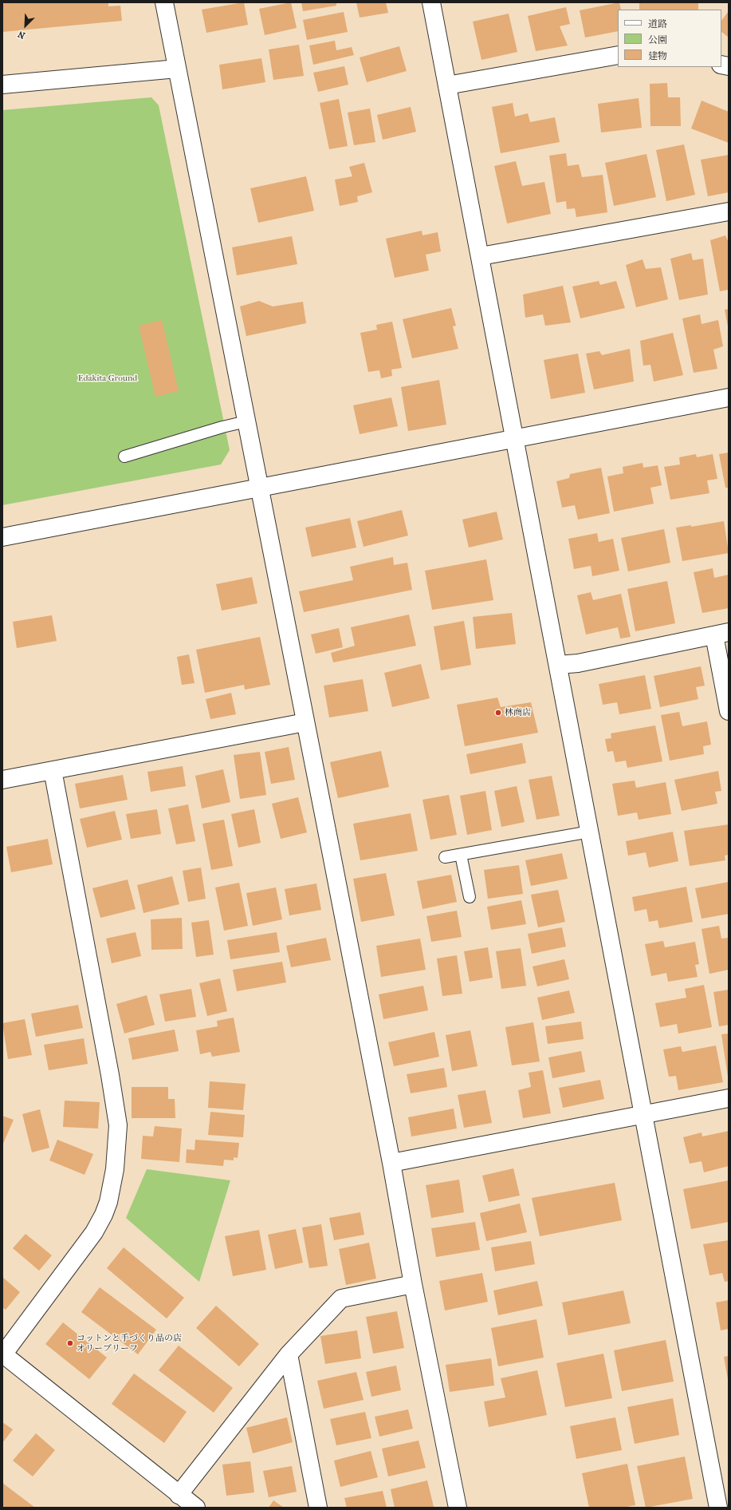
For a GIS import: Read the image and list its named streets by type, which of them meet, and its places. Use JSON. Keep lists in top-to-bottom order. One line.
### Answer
{"parks":["Edakita Ground"],"places":["林商店","コットンと手づくり品の店 オリーブリーフ"],"legend":["道路","公園","建物"],"north":"bottom left"}
